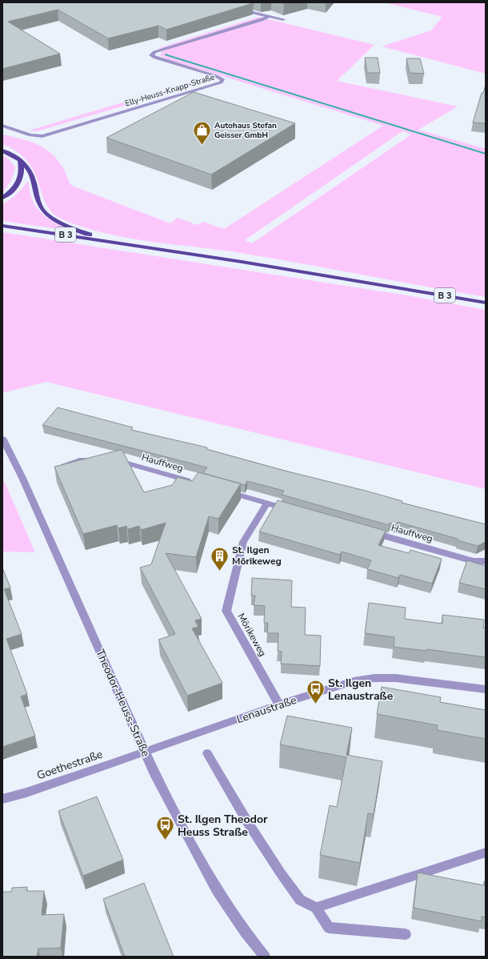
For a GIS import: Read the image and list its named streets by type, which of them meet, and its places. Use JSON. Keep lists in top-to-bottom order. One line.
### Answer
{"streets":{"main road":["B 3"],"street":["Elly-Heuss-Knapp-Straße","Hauffweg","Mörikeweg","Theodor-Heuss-Straße","Lenaustraße","Goethestraße"]},"crossings":[["Mörikeweg","Lenaustraße"],["Theodor-Heuss-Straße","Lenaustraße"],["Theodor-Heuss-Straße","Goethestraße"],["Lenaustraße","Goethestraße"]],"places":{"shop":["Autohaus Stefan Geisser GmbH"],"building":["St. Ilgen Mörikeweg"],"bus stop":["St. Ilgen Lenaustraße","St. Ilgen Theodor Heuss Straße"]}}
